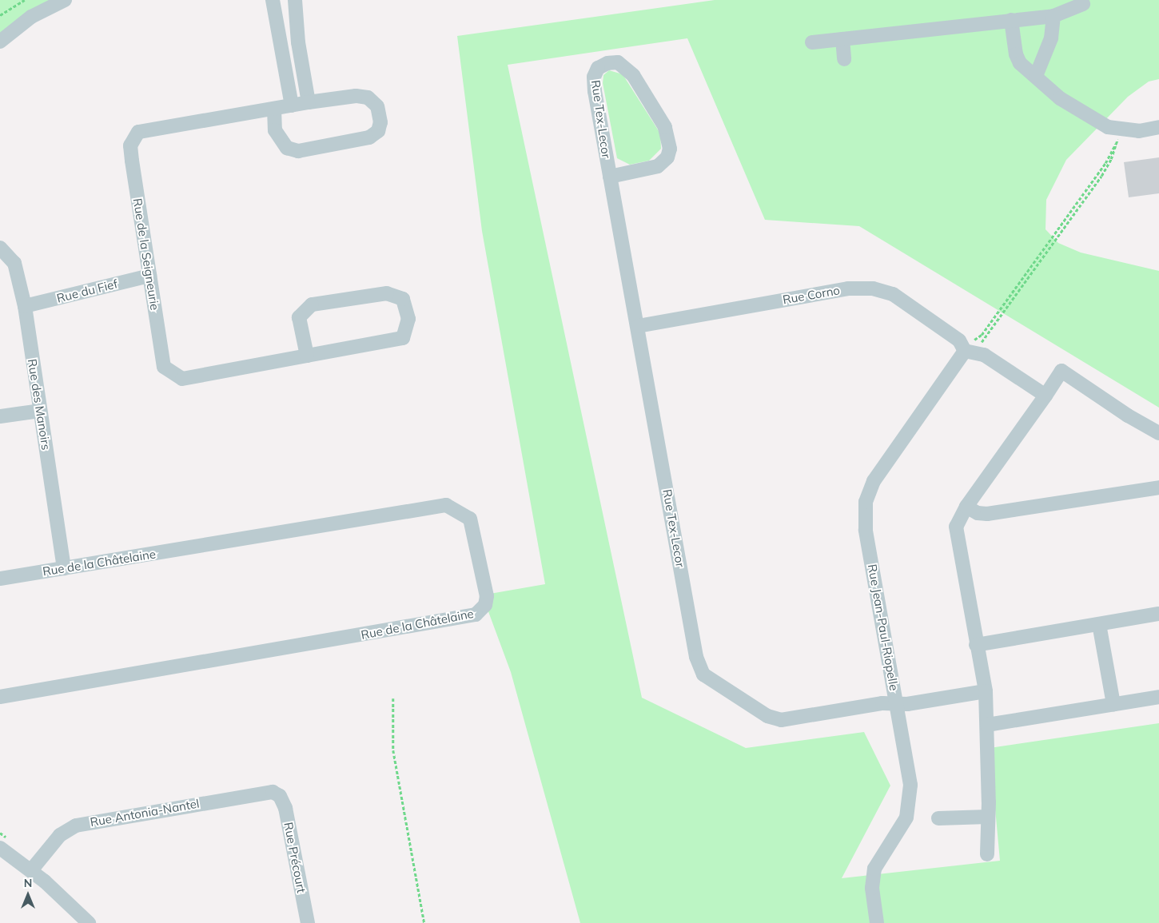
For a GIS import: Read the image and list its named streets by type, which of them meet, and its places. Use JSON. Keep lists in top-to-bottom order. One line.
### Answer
{"streets":{"street":["Rue Tex-Lecor","Rue de la Seigneurie","Rue du Fief","Rue Corno","Rue des Manoirs","Rue de la Châtelaine","Rue Jean-Paul-Riopelle","Rue Antonia-Nantel","Rue Précourt"]},"crossings":[["Rue Tex-Lecor","Rue Corno"],["Rue Tex-Lecor","Rue Jean-Paul-Riopelle"],["Rue de la Seigneurie","Rue du Fief"],["Rue du Fief","Rue des Manoirs"],["Rue Corno","Rue Jean-Paul-Riopelle"],["Rue des Manoirs","Rue de la Châtelaine"],["Rue Antonia-Nantel","Rue Précourt"]],"north":"top"}
